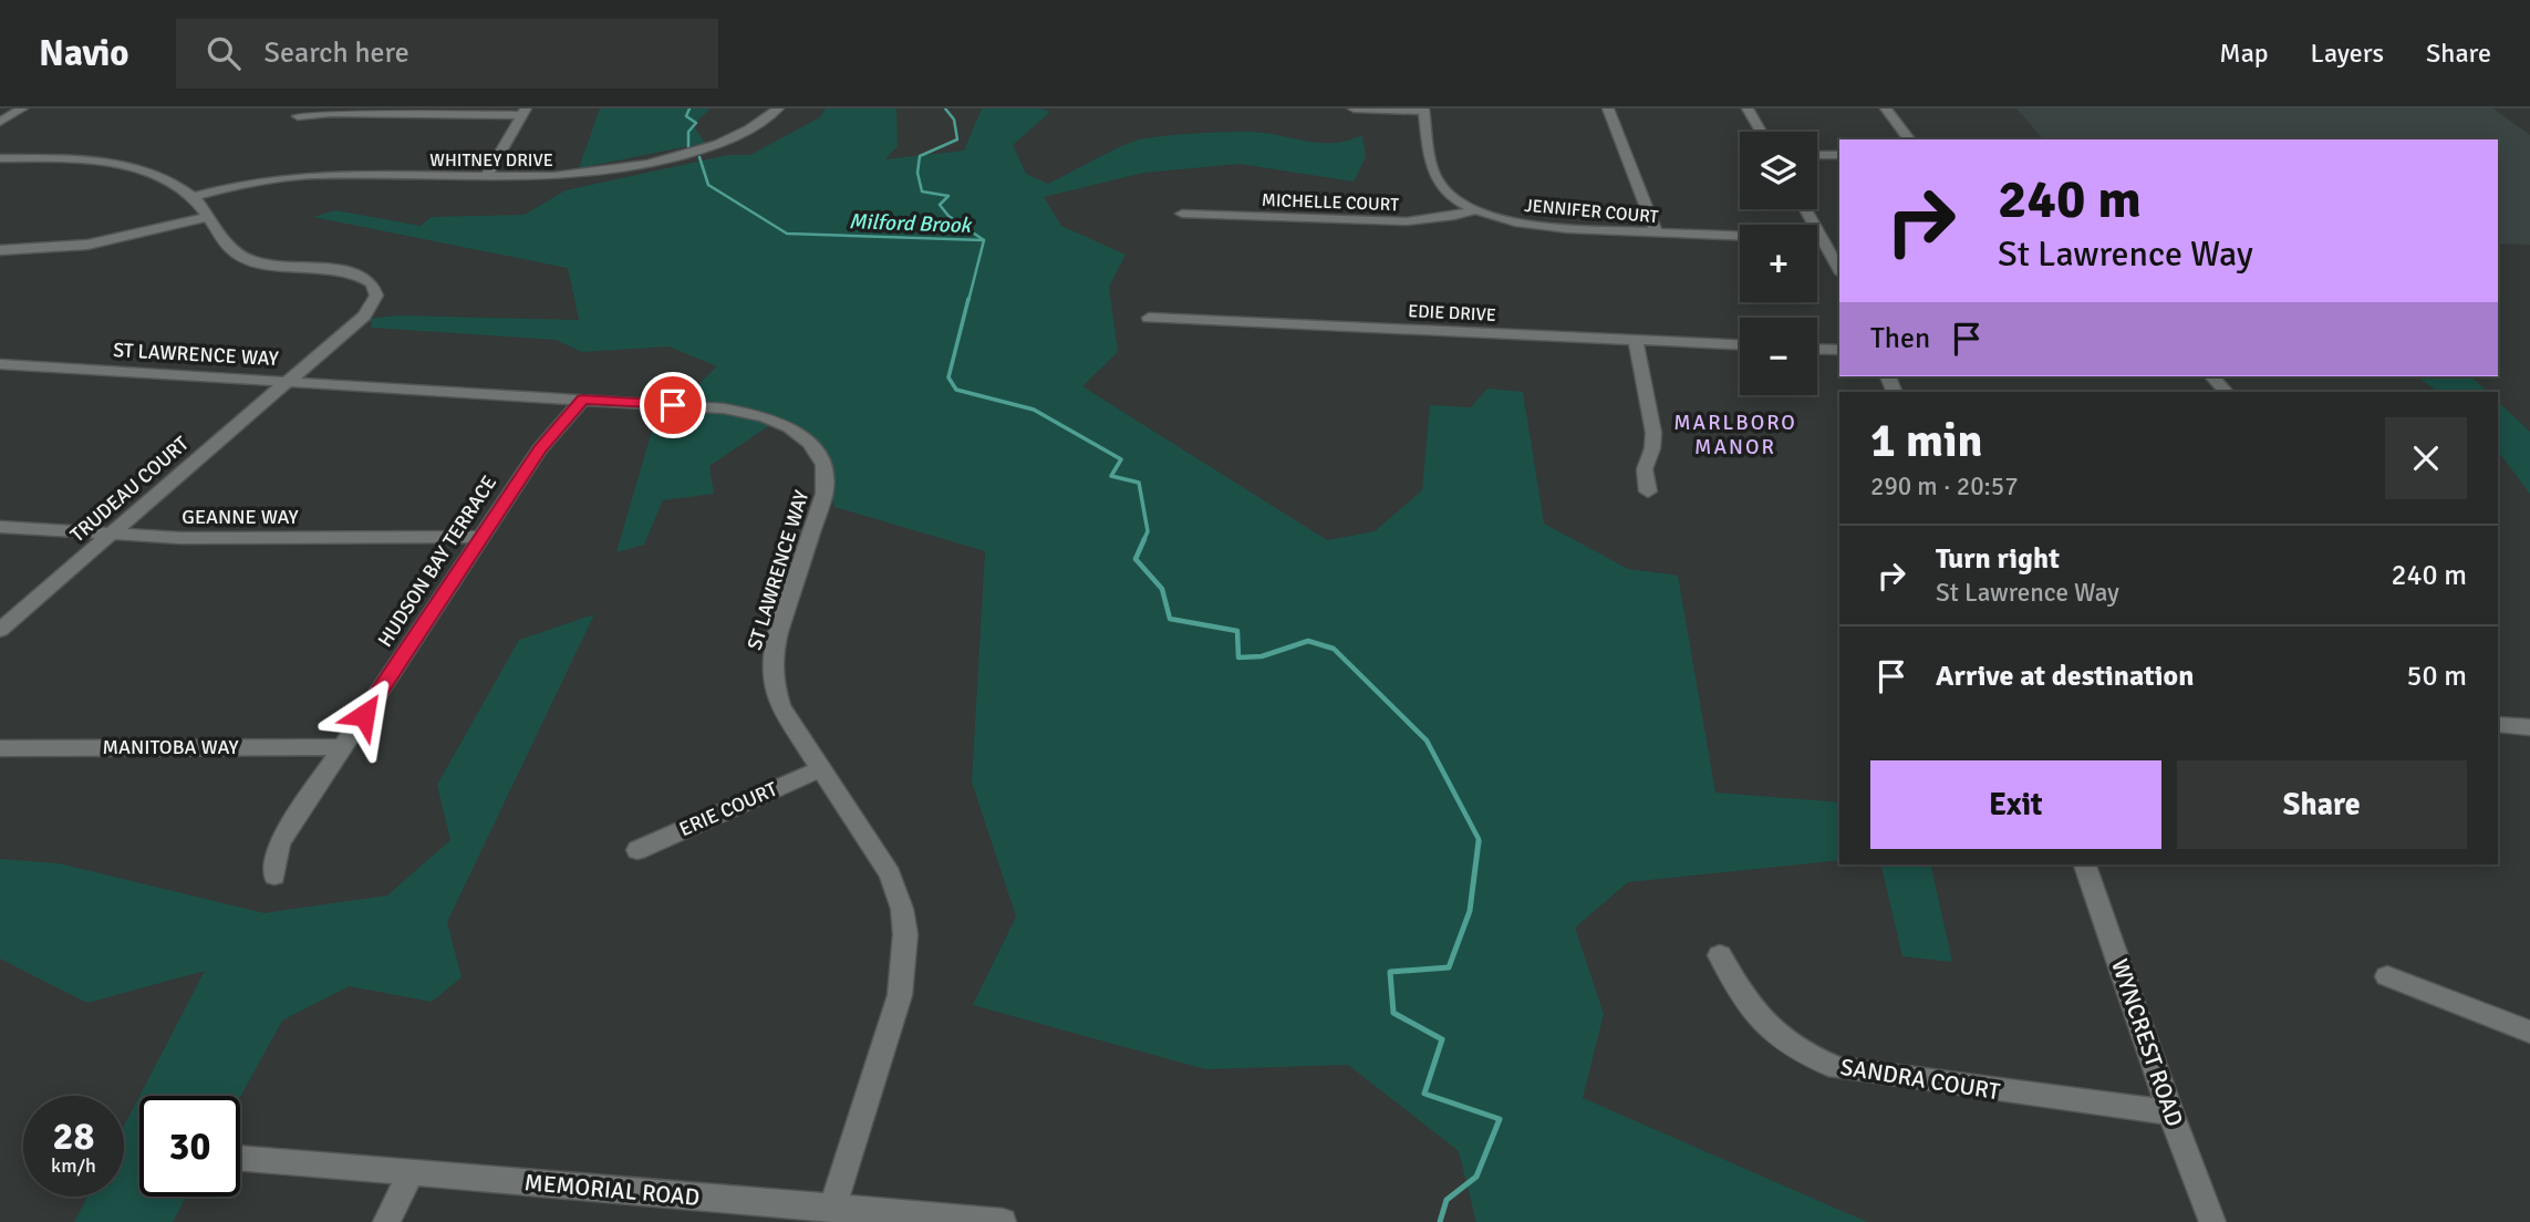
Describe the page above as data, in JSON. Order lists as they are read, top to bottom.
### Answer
{
  "streets": {
    "street": [
      "WHITNEY DRIVE",
      "MICHELLE COURT",
      "JENNIFER COURT",
      "EDIE DRIVE",
      "ST LAWRENCE WAY",
      "TRUDEAU COURT",
      "GEANNE WAY",
      "HUDSON BAY TERRACE",
      "MANITOBA WAY",
      "ERIE COURT",
      "WYNCREST ROAD",
      "SANDRA COURT",
      "MEMORIAL ROAD"
    ]
  },
  "crossings": [
    ["MICHELLE COURT", "JENNIFER COURT"],
    ["ST LAWRENCE WAY", "TRUDEAU COURT"],
    ["ST LAWRENCE WAY", "HUDSON BAY TERRACE"],
    ["ST LAWRENCE WAY", "ERIE COURT"],
    ["ST LAWRENCE WAY", "MEMORIAL ROAD"],
    ["TRUDEAU COURT", "GEANNE WAY"],
    ["GEANNE WAY", "HUDSON BAY TERRACE"],
    ["HUDSON BAY TERRACE", "MANITOBA WAY"],
    ["WYNCREST ROAD", "SANDRA COURT"]
  ],
  "districts": ["MARLBORO MANOR"],
  "water": ["Milford Brook"],
  "page": {
    "header": "Navio",
    "search": "Search here",
    "nav": ["Map", "Layers", "Share"],
    "map_buttons": ["+", "−"],
    "turn": ["240 m", "St Lawrence Way"],
    "then": "Then",
    "heading": ["1 min", "290 m · 20:57"],
    "list": [
      {
        "name": "Turn right",
        "note": "St Lawrence Way",
        "value": "240 m"
      },
      {
        "name": "Arrive at destination",
        "value": "50 m"
      }
    ],
    "buttons": ["Exit", "Share"],
    "speed": "28 km/h",
    "limit": "30"
  }
}
